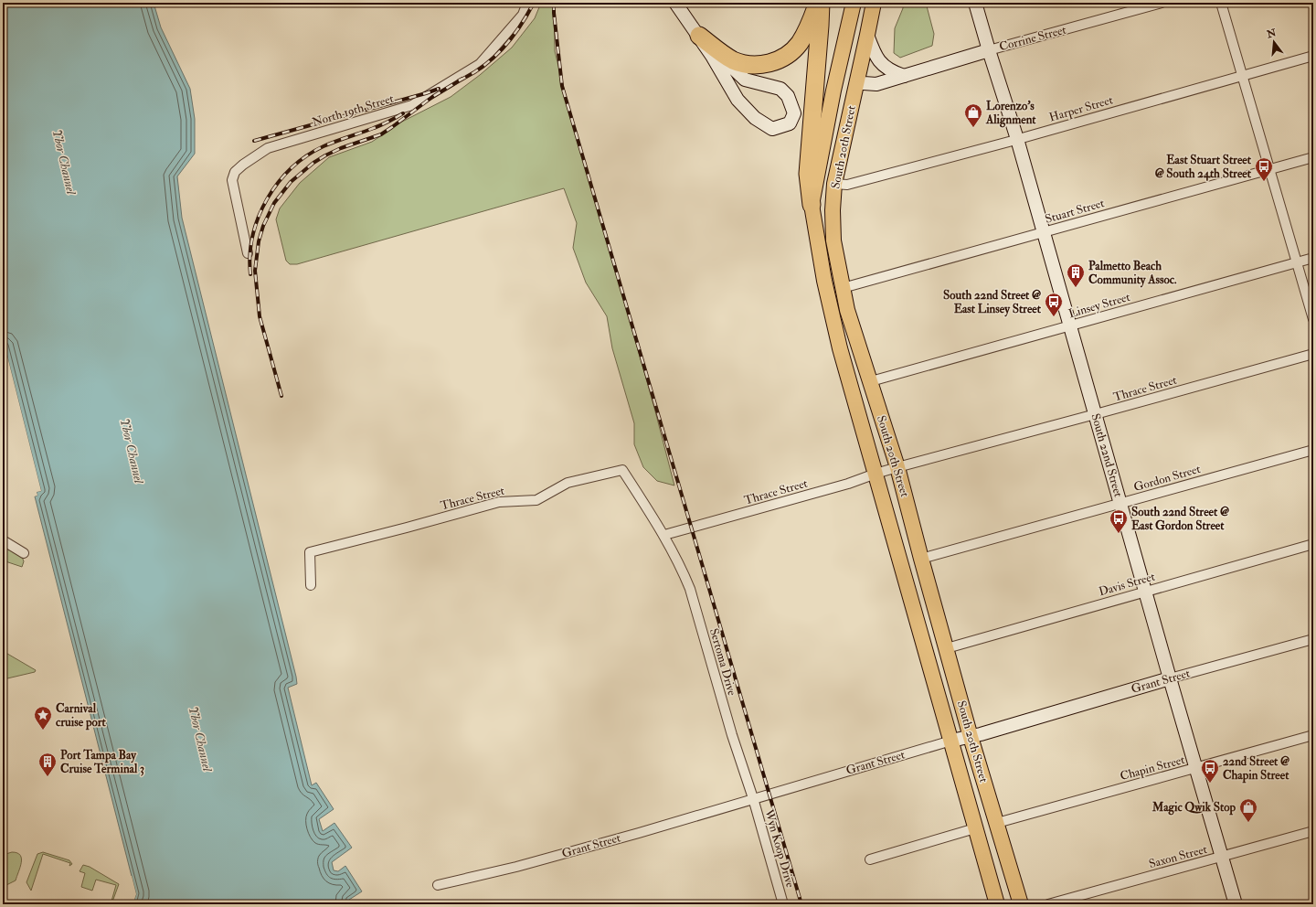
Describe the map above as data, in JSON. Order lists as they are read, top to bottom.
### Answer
{
  "streets": {
    "main road": ["South 20th Street"],
    "street": [
      "Corrine Street",
      "Harper Street",
      "North 19th Street",
      "Stuart Street",
      "Linsey Street",
      "Thrace Street",
      "South 22nd Street",
      "Gordon Street",
      "Davis Street",
      "Sertoma Drive",
      "Grant Street",
      "Chapin Street",
      "Wyn Koop Drive",
      "Saxon Street"
    ]
  },
  "crossings": [
    ["Corrine Street", "South 20th Street"],
    ["Corrine Street", "South 22nd Street"],
    ["Harper Street", "South 20th Street"],
    ["Harper Street", "South 22nd Street"],
    ["South 20th Street", "Stuart Street"],
    ["South 20th Street", "Linsey Street"],
    ["South 20th Street", "Thrace Street"],
    ["South 20th Street", "Gordon Street"],
    ["South 20th Street", "Davis Street"],
    ["South 20th Street", "Grant Street"],
    ["South 20th Street", "Chapin Street"],
    ["Stuart Street", "South 22nd Street"],
    ["Linsey Street", "South 22nd Street"],
    ["Thrace Street", "South 22nd Street"],
    ["Thrace Street", "Sertoma Drive"],
    ["South 22nd Street", "Gordon Street"],
    ["South 22nd Street", "Davis Street"],
    ["South 22nd Street", "Grant Street"],
    ["South 22nd Street", "Chapin Street"],
    ["South 22nd Street", "Saxon Street"],
    ["Sertoma Drive", "Grant Street"],
    ["Sertoma Drive", "Wyn Koop Drive"],
    ["Grant Street", "Wyn Koop Drive"]
  ],
  "water": ["Ybor Channel"],
  "places": {
    "shop": ["Lorenzo's Alignment", "Magic Qwik Stop"],
    "bus stop": [
      "East Stuart Street @ South 24th Street",
      "South 22nd Street @ East Linsey Street",
      "South 22nd Street @ East Gordon Street",
      "22nd Street @ Chapin Street"
    ],
    "building": ["Palmetto Beach Community Assoc.", "Port Tampa Bay Cruise Terminal 3"],
    "place": ["Carnival cruise port"]
  },
  "north": "top"
}
